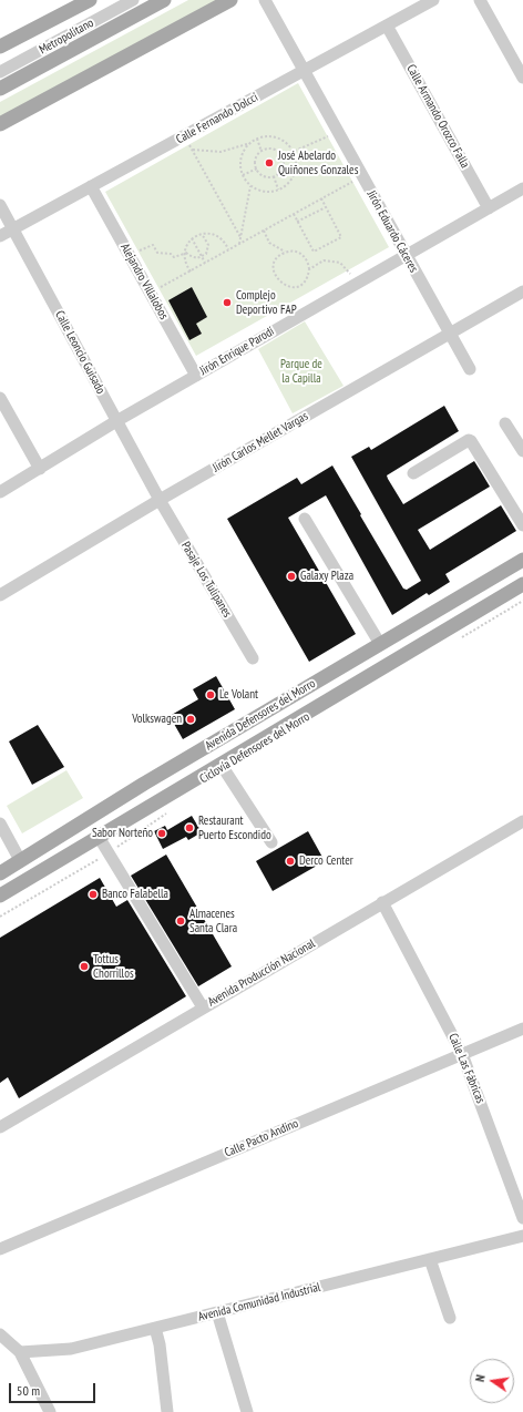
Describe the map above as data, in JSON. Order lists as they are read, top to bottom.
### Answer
{
  "streets": {
    "main road": ["Avenida Defensores del Morro"],
    "street": [
      "Metropolitano",
      "Calle Armando Orozco Falla",
      "Calle Fernando Dolcci",
      "Jirón Eduardo Cáceres",
      "Alejandro Villalobos",
      "Jirón Enrique Parodi",
      "Calle Leoncio Guisado",
      "Jirón Carlos Mellet Vargas",
      "Pasaje Los Tulipanes",
      "Avenida Producción Nacional",
      "Calle Las Fábricas",
      "Calle Pacto Andino",
      "Avenida Comunidad Industrial"
    ]
  },
  "crossings": [
    ["Calle Armando Orozco Falla", "Calle Fernando Dolcci"],
    ["Calle Armando Orozco Falla", "Jirón Enrique Parodi"],
    ["Calle Fernando Dolcci", "Jirón Eduardo Cáceres"],
    ["Calle Fernando Dolcci", "Alejandro Villalobos"],
    ["Calle Fernando Dolcci", "Calle Leoncio Guisado"],
    ["Jirón Eduardo Cáceres", "Jirón Enrique Parodi"],
    ["Jirón Eduardo Cáceres", "Jirón Carlos Mellet Vargas"],
    ["Alejandro Villalobos", "Jirón Enrique Parodi"],
    ["Jirón Enrique Parodi", "Calle Leoncio Guisado"],
    ["Calle Leoncio Guisado", "Jirón Carlos Mellet Vargas"],
    ["Calle Leoncio Guisado", "Pasaje Los Tulipanes"],
    ["Jirón Carlos Mellet Vargas", "Pasaje Los Tulipanes"],
    ["Avenida Producción Nacional", "Calle Las Fábricas"],
    ["Calle Las Fábricas", "Calle Pacto Andino"]
  ],
  "parks": ["Parque de la Capilla"],
  "places": [
    "José Abelardo Quiñones Gonzales",
    "Complejo Deportivo FAP",
    "Galaxy Plaza",
    "Le Volant",
    "Volkswagen",
    "Restaurant Puerto Escondido",
    "Sabor Norteño",
    "Derco Center",
    "Banco Falabella",
    "Almacenes Santa Clara",
    "Tottus Chorrillos"
  ],
  "scale_bar": "50 m",
  "north": "left"
}
